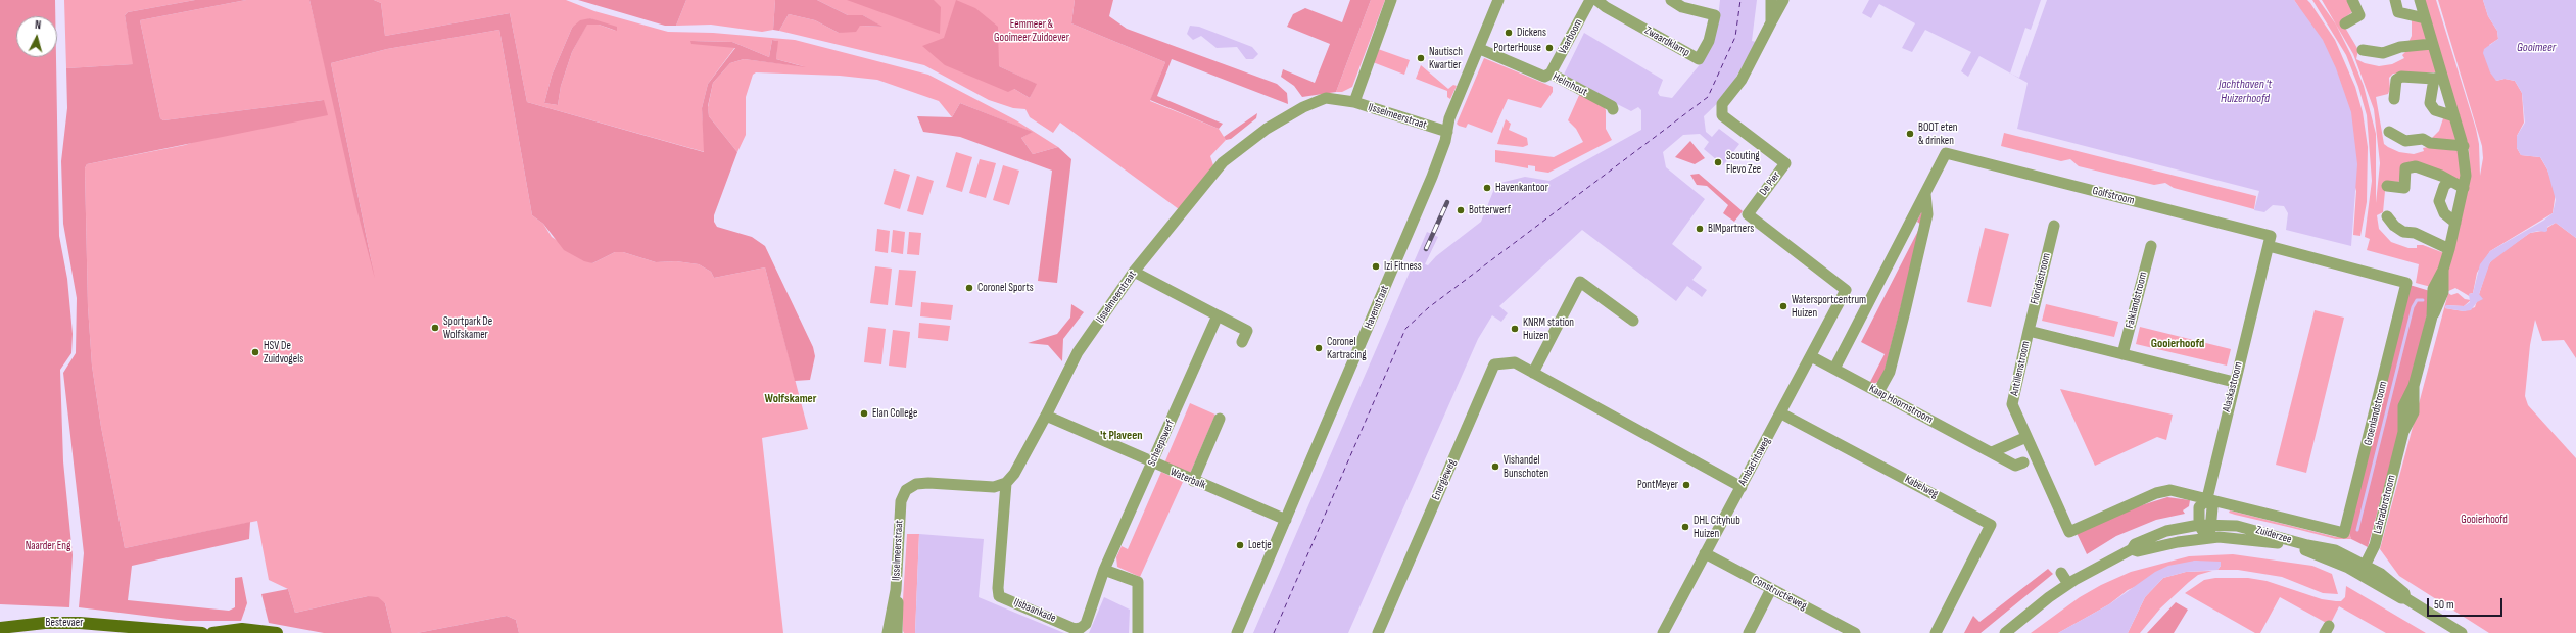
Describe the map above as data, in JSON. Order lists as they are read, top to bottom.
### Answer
{
  "streets": {
    "main road": ["Bestevaer"],
    "street": [
      "Vaarboom",
      "Zwaardklamp",
      "Helmhout",
      "IJsselmeerstraat",
      "De Pier",
      "Golfstroom",
      "Floridastroom",
      "Falklandstroom",
      "Havenstraat",
      "Antillenstroom",
      "Alaskastroom",
      "Kaap Hoornstroom",
      "Groenlandstroom",
      "Scheepswerf",
      "Ambachtsweg",
      "Waterbalk",
      "Energieweg",
      "Kabelweg",
      "Labradorstroom",
      "Zuiderzee",
      "Constructieweg",
      "IJsbaankade"
    ]
  },
  "crossings": [
    ["Vaarboom", "Helmhout"],
    ["Helmhout", "Havenstraat"],
    ["IJsselmeerstraat", "Havenstraat"],
    ["IJsselmeerstraat", "Waterbalk"],
    ["IJsselmeerstraat", "IJsbaankade"],
    ["De Pier", "Ambachtsweg"],
    ["Golfstroom", "Alaskastroom"],
    ["Golfstroom", "Groenlandstroom"],
    ["Floridastroom", "Antillenstroom"],
    ["Falklandstroom", "Antillenstroom"],
    ["Havenstraat", "Waterbalk"],
    ["Antillenstroom", "Alaskastroom"],
    ["Antillenstroom", "Zuiderzee"],
    ["Alaskastroom", "Groenlandstroom"],
    ["Alaskastroom", "Zuiderzee"],
    ["Kaap Hoornstroom", "Ambachtsweg"],
    ["Groenlandstroom", "Zuiderzee"],
    ["Scheepswerf", "Waterbalk"],
    ["Scheepswerf", "IJsbaankade"],
    ["Ambachtsweg", "Energieweg"],
    ["Ambachtsweg", "Kabelweg"],
    ["Ambachtsweg", "Constructieweg"],
    ["Labradorstroom", "Zuiderzee"]
  ],
  "districts": ["Gooierhoofd", "Wolfskamer", "'t Plaveen"],
  "water": ["Gooimeer", "Jachthaven 't Huizerhoofd"],
  "parks": ["Eemmeer & Gooimeer Zuidoever", "Gooierhoofd", "Naarder Eng"],
  "places": [
    "Dickens",
    "PorterHouse",
    "Nautisch Kwartier",
    "BOOT eten & drinken",
    "Scouting Flevo Zee",
    "Havenkantoor",
    "Botterwerf",
    "BIMpartners",
    "Izi Fitness",
    "Coronel Sports",
    "Watersportcentrum Huizen",
    "Sportpark De Wolfskamer",
    "KNRM station Huizen",
    "Coronel Kartracing",
    "HSV De Zuidvogels",
    "Elan College",
    "Vishandel Bunschoten",
    "PontMeyer",
    "DHL Cityhub Huizen",
    "Loetje"
  ],
  "scale_bar": "50 m",
  "north": "top"
}
